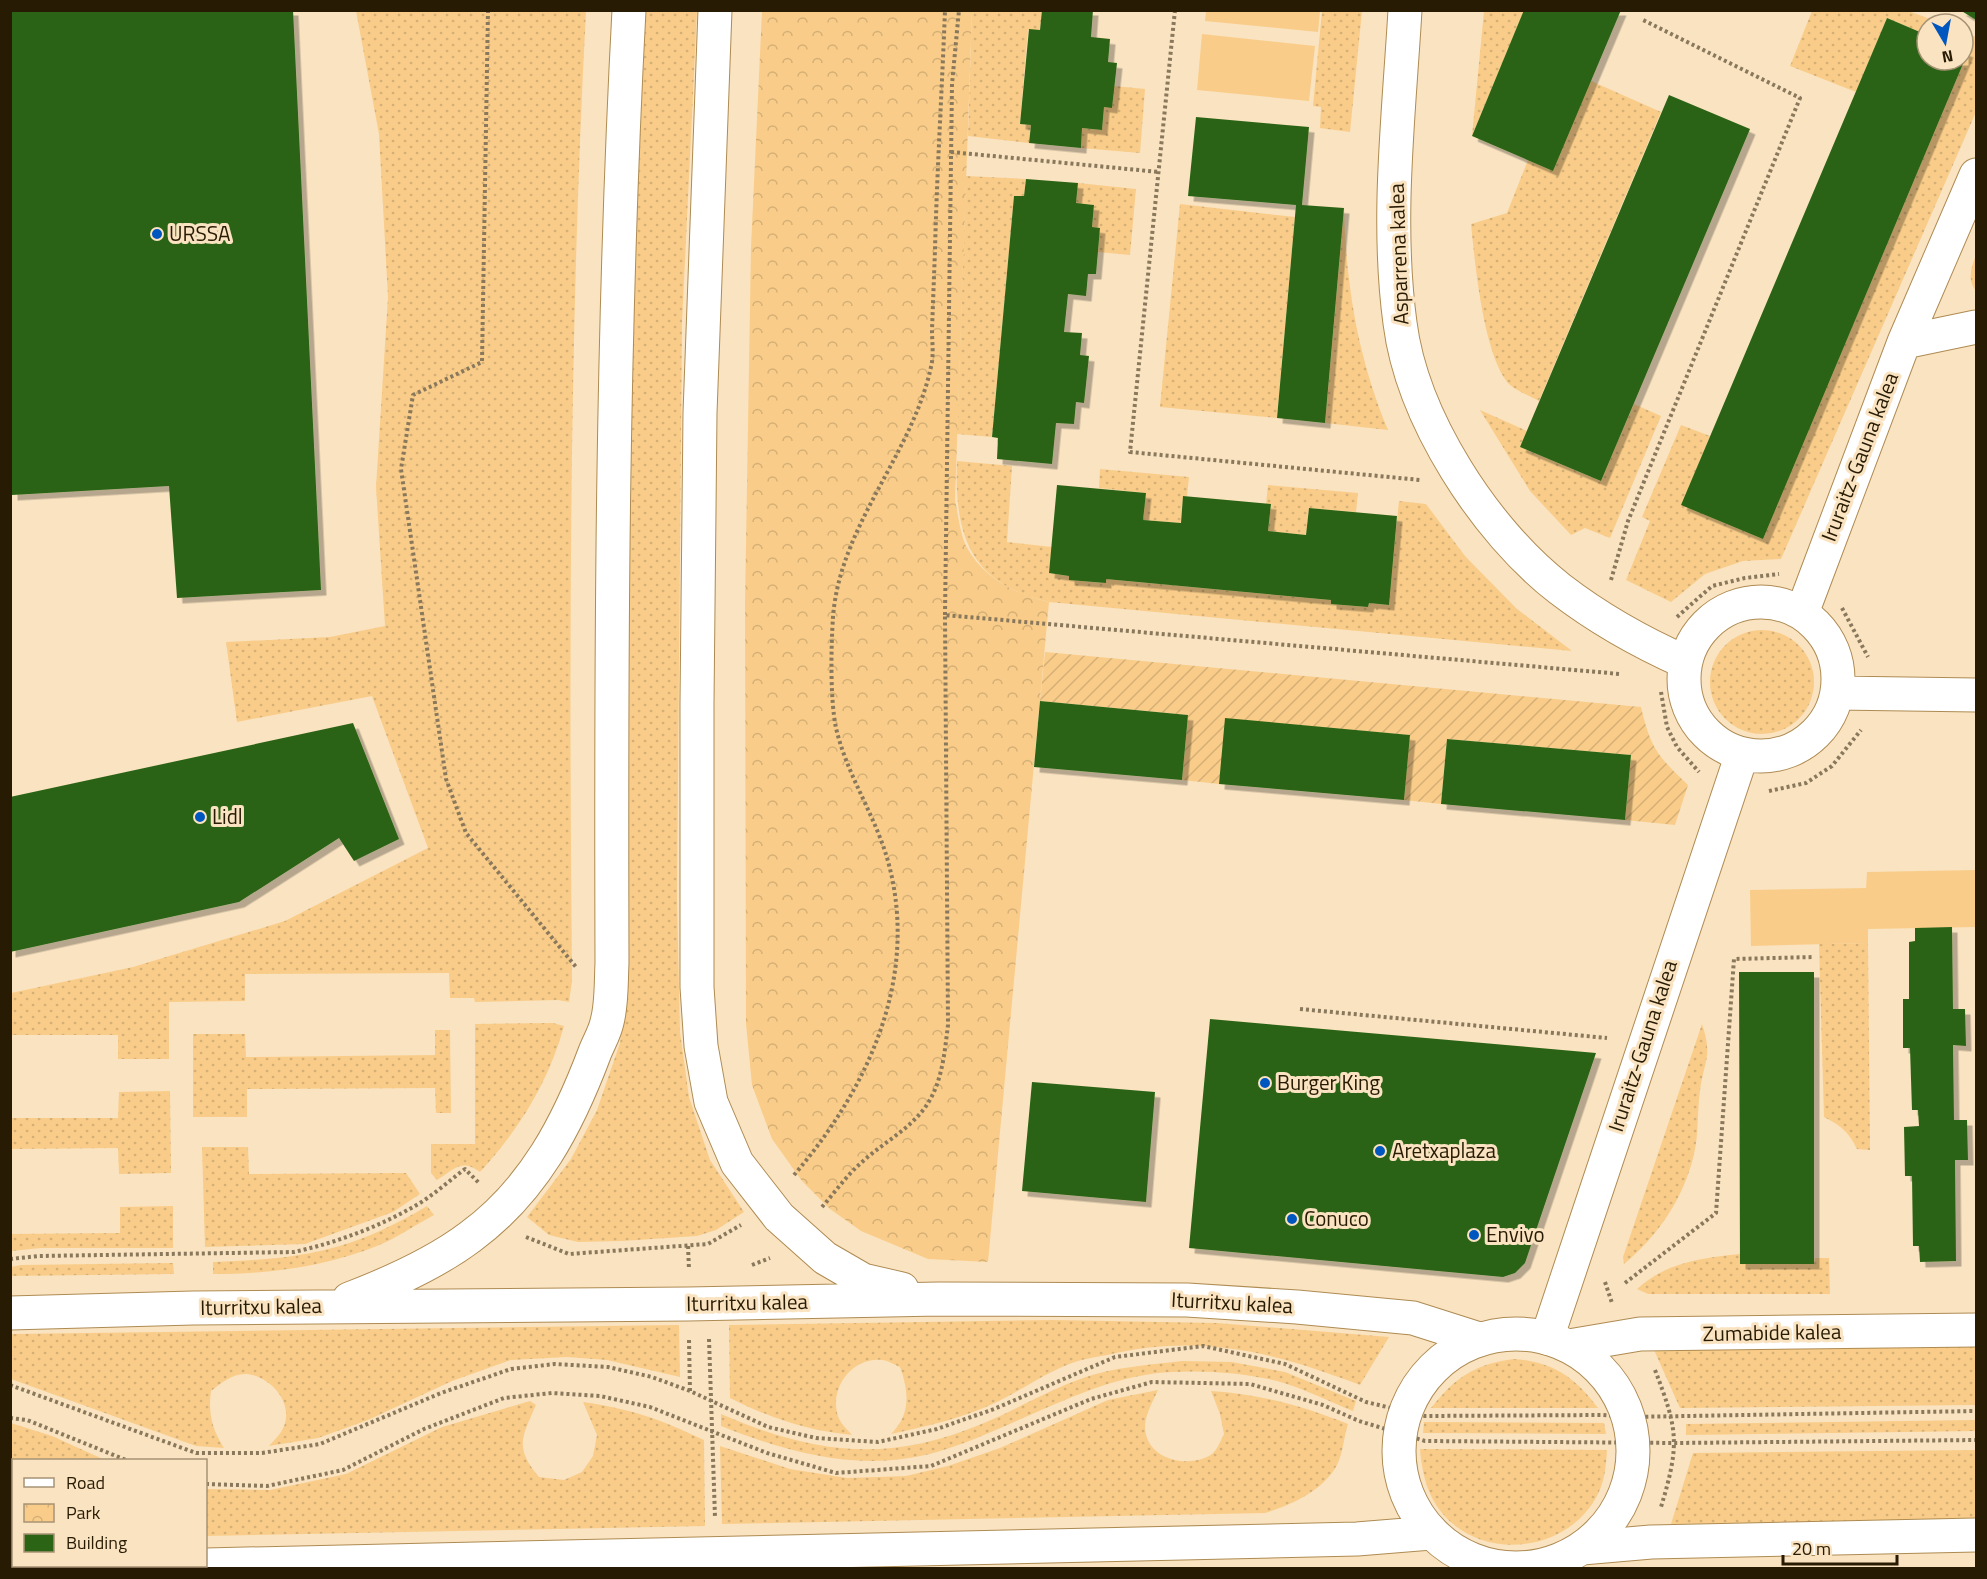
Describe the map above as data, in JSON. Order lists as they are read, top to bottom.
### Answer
{
  "streets": {
    "main road": [
      "Asparrena kalea",
      "Iruraitz-Gauna kalea",
      "Iturritxu kalea",
      "Zumabide kalea"
    ]
  },
  "crossings": [
    ["Asparrena kalea", "Iruraitz-Gauna kalea"],
    ["Iruraitz-Gauna kalea", "Zumabide kalea"]
  ],
  "places": [
    "URSSA",
    "Lidl",
    "Burger King",
    "Aretxaplaza",
    "Conuco",
    "Envivo"
  ],
  "legend": ["Road", "Park", "Building"],
  "scale_bar": "20 m",
  "north": "bottom"
}
